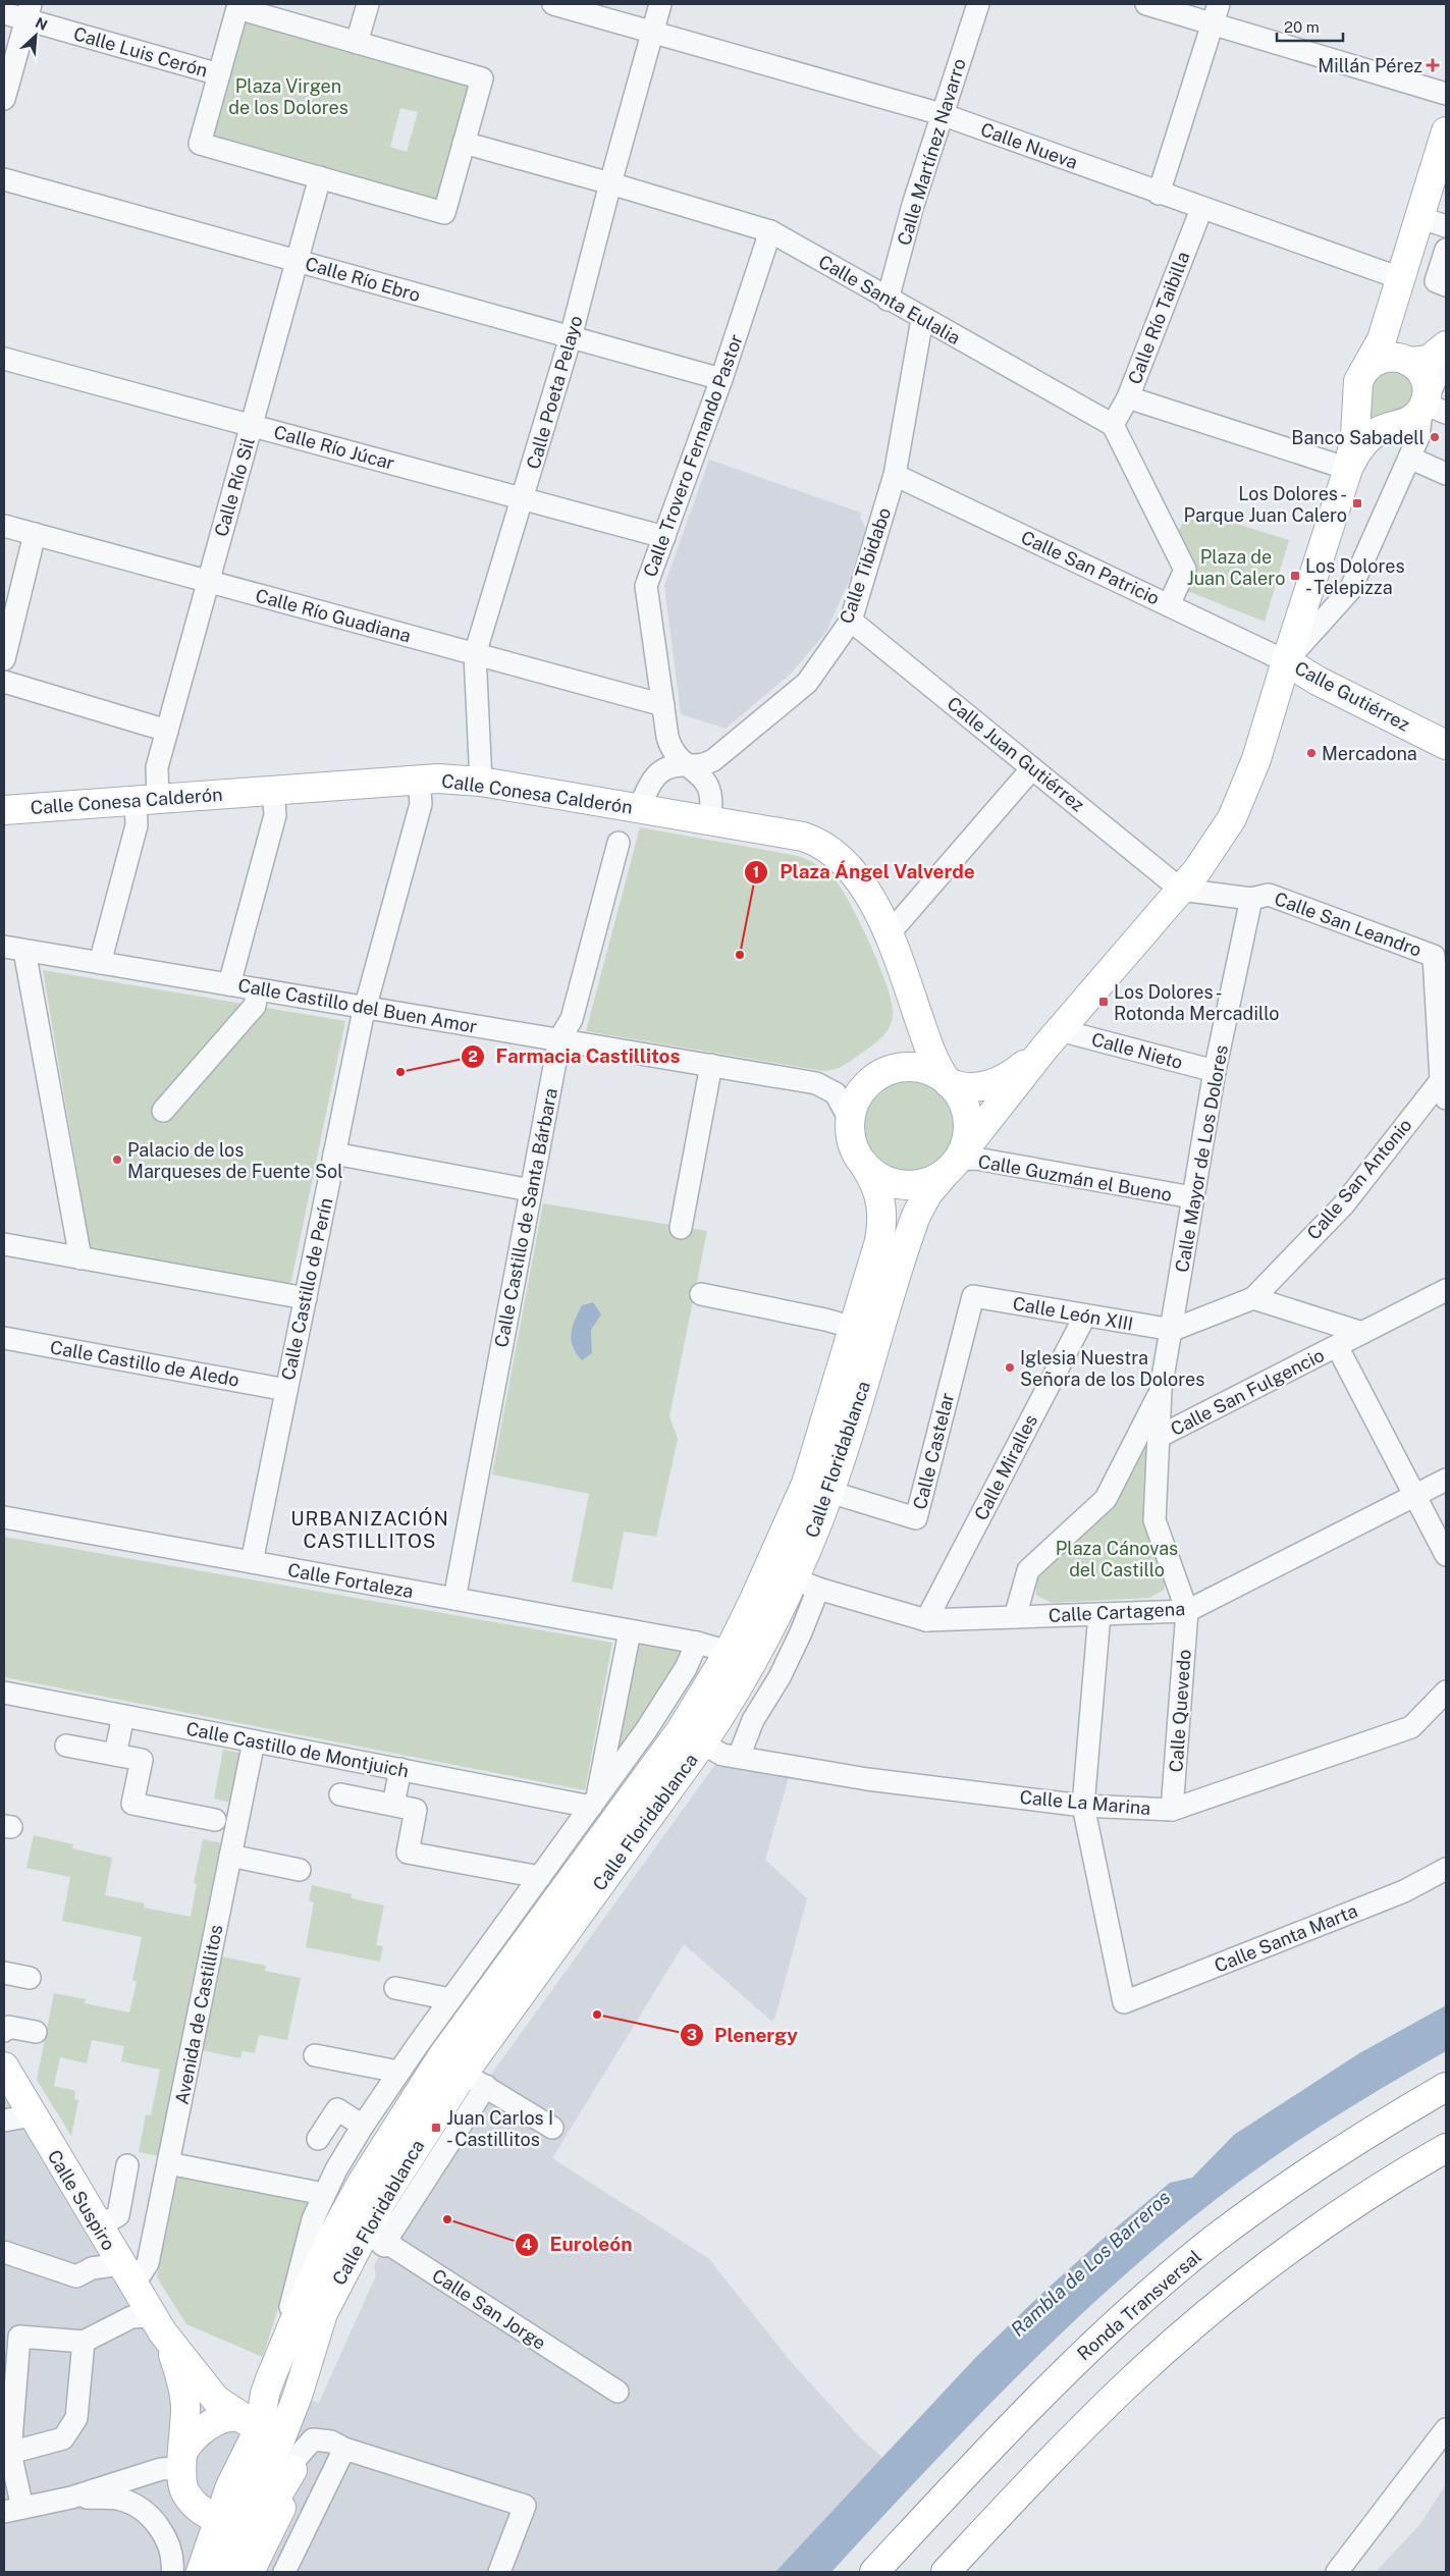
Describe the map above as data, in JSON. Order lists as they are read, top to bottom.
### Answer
{
  "streets": {
    "main road": [
      "Calle Gutiérrez",
      "Calle Conesa Calderón",
      "Calle Floridablanca",
      "Calle Suspiro",
      "Ronda Transversal"
    ],
    "street": [
      "Calle Luis Cerón",
      "Calle Nueva",
      "Calle Martínez Navarro",
      "Calle Río Ebro",
      "Calle Santa Eulalia",
      "Calle Río Taibilla",
      "Calle Poeta Pelayo",
      "Calle Río Júcar",
      "Calle Trovero Fernando Pastor",
      "Calle Río Sil",
      "Calle Tibidabo",
      "Calle San Patricio",
      "Calle Río Guadiana",
      "Calle Juan Gutiérrez",
      "Calle San Leandro",
      "Calle Castillo del Buen Amor",
      "Calle Nieto",
      "Calle Mayor de Los Dolores",
      "Calle Guzmán el Bueno",
      "Calle San Antonio",
      "Calle Castillo de Santa Bárbara",
      "Calle Castillo de Perín",
      "Calle León XIII",
      "Calle Castillo de Aledo",
      "Calle San Fulgencio",
      "Calle Castelar",
      "Calle Miralles",
      "Calle Fortaleza",
      "Calle Cartagena",
      "Calle Quevedo",
      "Calle Castillo de Montjuich",
      "Calle La Marina",
      "Calle Santa Marta",
      "Avenida de Castillitos",
      "Calle San Jorge"
    ]
  },
  "crossings": [
    ["Calle Nueva", "Calle Martínez Navarro"],
    ["Calle Nueva", "Calle Río Taibilla"],
    ["Calle Nueva", "Calle Poeta Pelayo"],
    ["Calle Martínez Navarro", "Calle Santa Eulalia"],
    ["Calle Río Ebro", "Calle Poeta Pelayo"],
    ["Calle Río Ebro", "Calle Trovero Fernando Pastor"],
    ["Calle Río Ebro", "Calle Río Sil"],
    ["Calle Santa Eulalia", "Calle Río Taibilla"],
    ["Calle Santa Eulalia", "Calle Poeta Pelayo"],
    ["Calle Santa Eulalia", "Calle Trovero Fernando Pastor"],
    ["Calle Santa Eulalia", "Calle Tibidabo"],
    ["Calle Poeta Pelayo", "Calle Río Júcar"],
    ["Calle Poeta Pelayo", "Calle Río Guadiana"],
    ["Calle Poeta Pelayo", "Calle Conesa Calderón"],
    ["Calle Río Júcar", "Calle Trovero Fernando Pastor"],
    ["Calle Río Júcar", "Calle Río Sil"],
    ["Calle Trovero Fernando Pastor", "Calle Tibidabo"],
    ["Calle Trovero Fernando Pastor", "Calle Río Guadiana"],
    ["Calle Río Sil", "Calle Río Guadiana"],
    ["Calle Río Sil", "Calle Conesa Calderón"],
    ["Calle Río Sil", "Calle Castillo del Buen Amor"],
    ["Calle Tibidabo", "Calle San Patricio"],
    ["Calle Tibidabo", "Calle Juan Gutiérrez"],
    ["Calle Tibidabo", "Calle Conesa Calderón"],
    ["Calle San Patricio", "Calle Gutiérrez"],
    ["Calle San Patricio", "Calle Floridablanca"],
    ["Calle Gutiérrez", "Calle Floridablanca"],
    ["Calle Juan Gutiérrez", "Calle San Leandro"],
    ["Calle Juan Gutiérrez", "Calle Floridablanca"],
    ["Calle Conesa Calderón", "Calle Castillo del Buen Amor"],
    ["Calle Conesa Calderón", "Calle Guzmán el Bueno"],
    ["Calle Conesa Calderón", "Calle Castillo de Perín"],
    ["Calle Conesa Calderón", "Calle Floridablanca"],
    ["Calle San Leandro", "Calle Mayor de Los Dolores"],
    ["Calle San Leandro", "Calle San Antonio"],
    ["Calle San Leandro", "Calle Floridablanca"],
    ["Calle Castillo del Buen Amor", "Calle Guzmán el Bueno"],
    ["Calle Castillo del Buen Amor", "Calle Castillo de Santa Bárbara"],
    ["Calle Castillo del Buen Amor", "Calle Castillo de Perín"],
    ["Calle Castillo del Buen Amor", "Calle Floridablanca"],
    ["Calle Nieto", "Calle Mayor de Los Dolores"],
    ["Calle Nieto", "Calle Floridablanca"],
    ["Calle Mayor de Los Dolores", "Calle Guzmán el Bueno"],
    ["Calle Mayor de Los Dolores", "Calle León XIII"],
    ["Calle Guzmán el Bueno", "Calle Floridablanca"],
    ["Calle Castillo de Santa Bárbara", "Calle Fortaleza"],
    ["Calle Castillo de Perín", "Calle Castillo de Aledo"],
    ["Calle Castillo de Perín", "Calle Fortaleza"],
    ["Calle León XIII", "Calle Castelar"],
    ["Calle León XIII", "Calle Miralles"],
    ["Calle Castelar", "Calle Floridablanca"],
    ["Calle Floridablanca", "Calle Fortaleza"],
    ["Calle Floridablanca", "Calle Cartagena"],
    ["Calle Floridablanca", "Calle Castillo de Montjuich"],
    ["Calle Floridablanca", "Calle La Marina"],
    ["Calle Floridablanca", "Calle San Jorge"],
    ["Calle Miralles", "Calle Cartagena"],
    ["Calle Cartagena", "Calle Quevedo"],
    ["Calle Quevedo", "Calle La Marina"],
    ["Calle Castillo de Montjuich", "Avenida de Castillitos"],
    ["Calle La Marina", "Calle Santa Marta"],
    ["Avenida de Castillitos", "Calle Suspiro"]
  ],
  "districts": ["URBANIZACIÓN CASTILLITOS"],
  "water": ["Rambla de Los Barreros"],
  "parks": ["Plaza Virgen de los Dolores", "Plaza de Juan Calero", "Plaza Cánovas del Castillo"],
  "places": {
    "health": ["Millán Pérez"],
    "other": [
      "Banco Sabadell",
      "Mercadona",
      "Plaza Ángel Valverde",
      "Farmacia Castillitos",
      "Palacio de los Marqueses de Fuente Sol",
      "Iglesia Nuestra Señora de los Dolores",
      "Plenergy",
      "Euroleón"
    ],
    "transit": [
      "Los Dolores - Parque Juan Calero",
      "Los Dolores - Telepizza",
      "Los Dolores - Rotonda Mercadillo",
      "Juan Carlos I - Castillitos"
    ]
  },
  "scale_bar": "20 m",
  "north": "top right"
}
